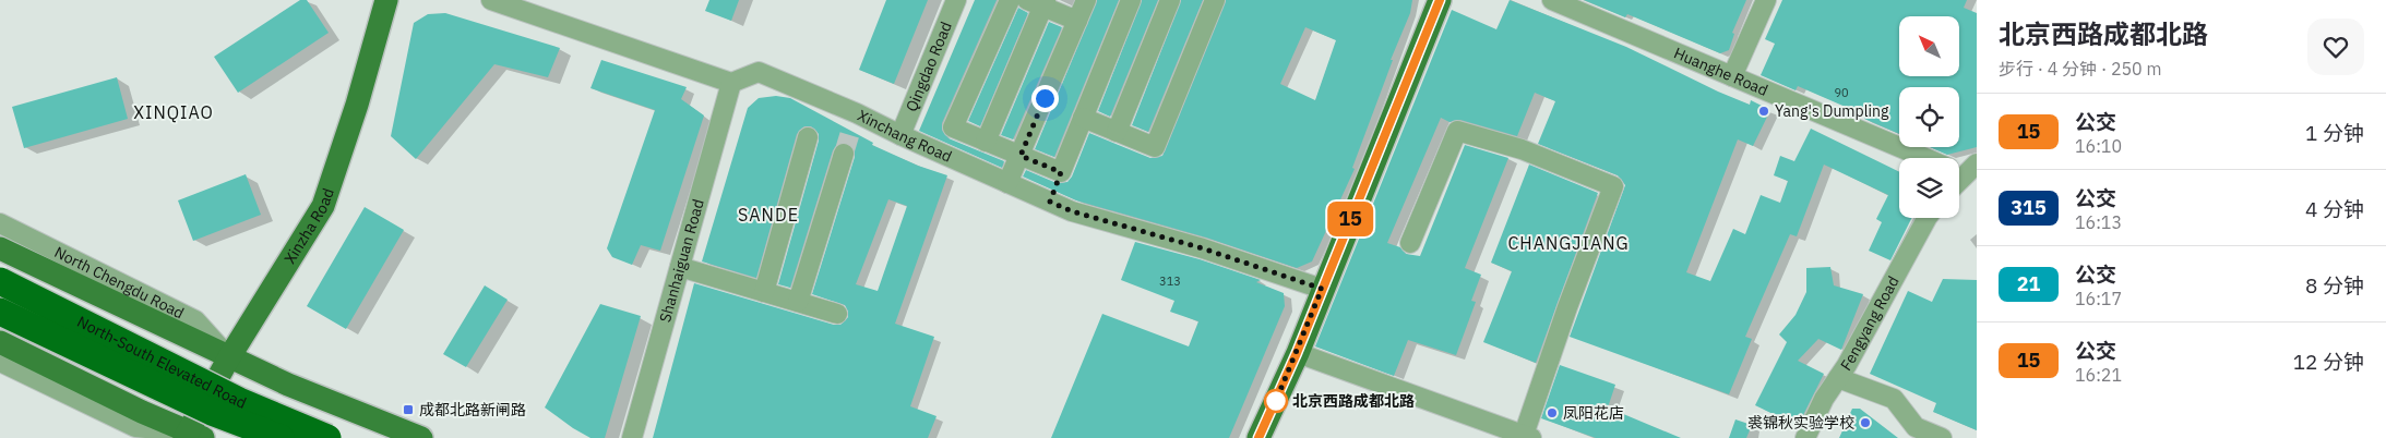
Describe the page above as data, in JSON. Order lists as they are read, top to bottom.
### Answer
{
  "streets": {
    "highway": ["North-South Elevated Road"],
    "main road": ["Xinzha Road", "North Chengdu Road"],
    "street": [
      "Qingdao Road",
      "Huanghe Road",
      "Xinchang Road",
      "Shanhaiguan Road",
      "Fengyang Road"
    ]
  },
  "crossings": [
    ["Qingdao Road", "Xinchang Road"],
    ["Xinchang Road", "Shanhaiguan Road"],
    ["Xinzha Road", "North Chengdu Road"]
  ],
  "districts": ["XINQIAO", "SANDE", "CHANGJIANG"],
  "places": {
    "other": [
      "Yang's Dumpling",
      "北京西路成都北路",
      "凤阳花店",
      "裘锦秋实验学校"
    ],
    "transit": ["成都北路新闸路"]
  },
  "lines": ["bus line 15"],
  "house_numbers": ["90", "313"],
  "north": "top left",
  "page": {
    "on_map": "15",
    "heading": ["北京西路成都北路", "步行 · 4 分钟 · 250 m"],
    "list": [
      {
        "mark": "15",
        "name": "公交",
        "note": "16:10",
        "value": "1 分钟"
      },
      {
        "mark": "315",
        "name": "公交",
        "note": "16:13",
        "value": "4 分钟"
      },
      {
        "mark": "21",
        "name": "公交",
        "note": "16:17",
        "value": "8 分钟"
      },
      {
        "mark": "15",
        "name": "公交",
        "note": "16:21",
        "value": "12 分钟"
      }
    ]
  }
}
